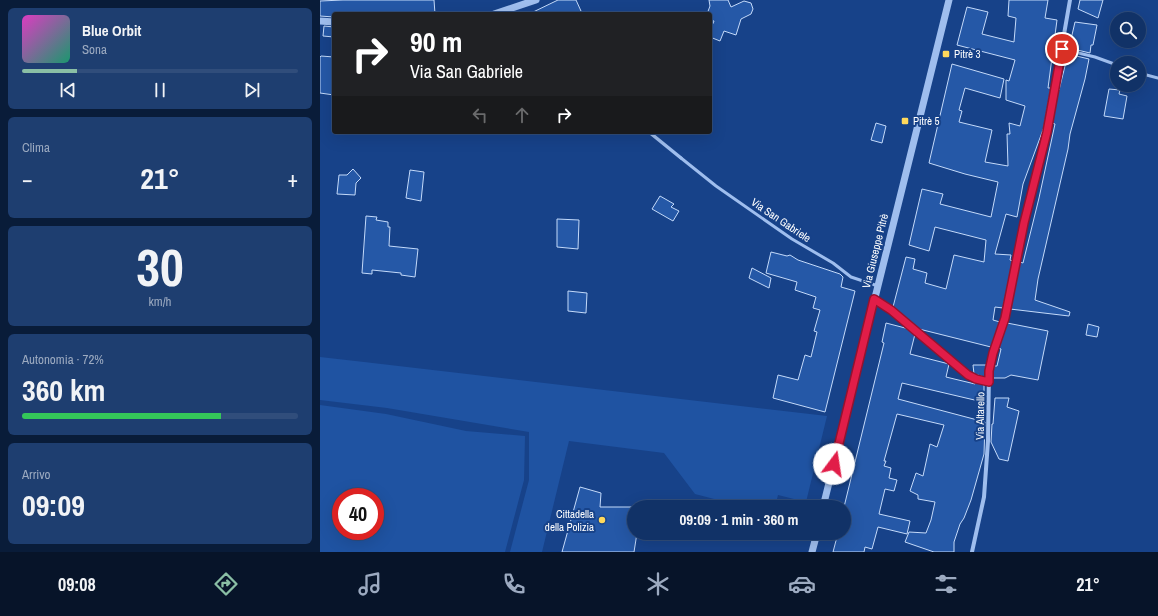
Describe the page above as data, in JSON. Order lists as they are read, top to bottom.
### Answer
{
  "streets": {
    "street": ["Via Giuseppe Pitrè", "Via Altarello"],
    "lane": ["Via San Gabriele"]
  },
  "crossings": [
    ["Via San Gabriele", "Via Giuseppe Pitrè"]
  ],
  "places": {
    "transit": ["Pitrè 3", "Pitrè 5"],
    "other": ["Cittadella della Polizia"]
  },
  "page": {
    "turn": ["90 m", "Via San Gabriele"],
    "song": ["Blue Orbit", "Sona"],
    "tile": [
      "Clima",
      ["30", "km/h"],
      ["Autonomia · 72%", "360 km"],
      ["Arrivo", "09:09"]
    ],
    "heat": ["−", "21°", "+"],
    "limit": "40",
    "trip": "09:09 · 1 min · 360 m",
    "tabs": ["09:08", "21°"]
  }
}
